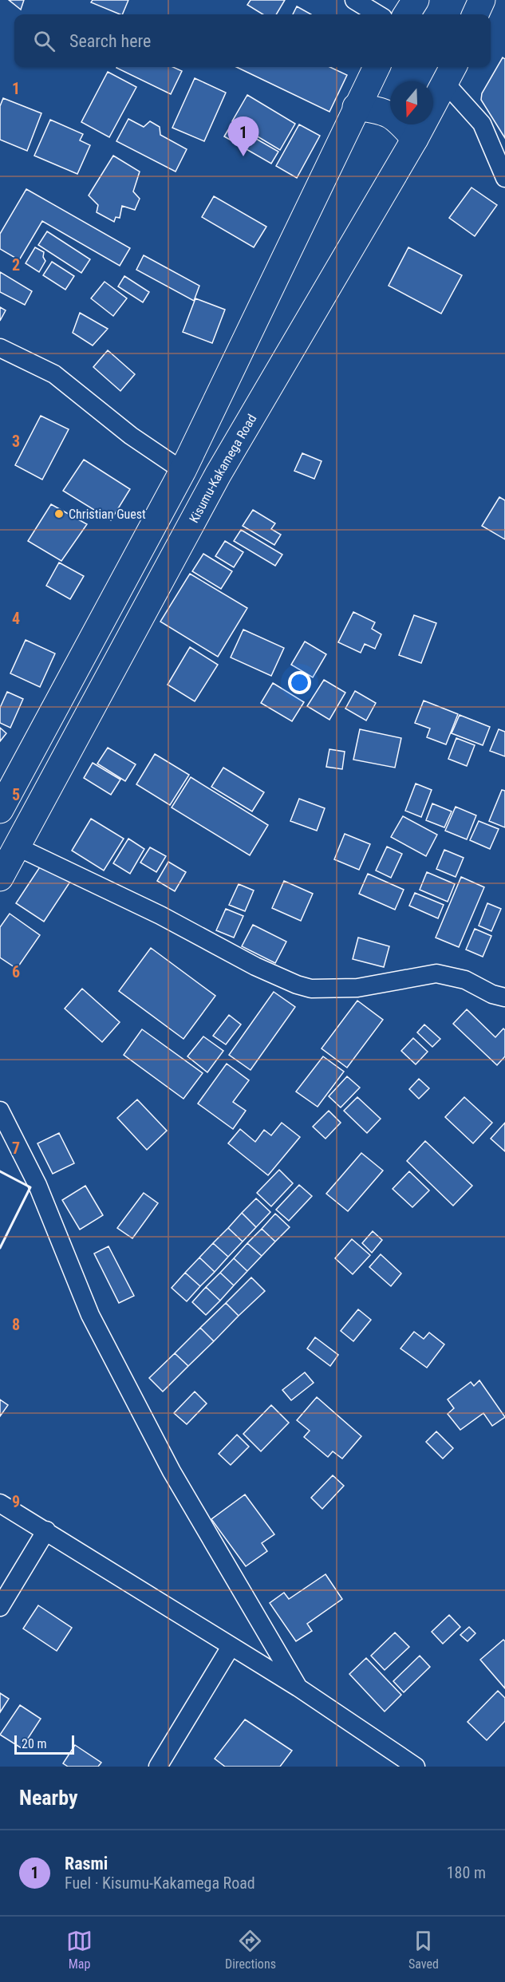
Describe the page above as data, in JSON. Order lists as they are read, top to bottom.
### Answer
{
  "streets": {
    "highway": ["Kisumu-Kakamega Road"]
  },
  "places": ["Christian Guest"],
  "scale_bar": "20 m",
  "north": "bottom",
  "page": {
    "search": "Search here",
    "pins": "1",
    "scale": "20 m",
    "heading": "Nearby",
    "list": [
      {
        "mark": "1",
        "name": "Rasmi",
        "note": "Fuel · Kisumu-Kakamega Road",
        "value": "180 m"
      }
    ],
    "nav": ["Map", "Directions", "Saved"]
  },
  "grid": {
    "rows": [
      "1",
      "2",
      "3",
      "4",
      "5",
      "6",
      "7",
      "8",
      "9"
    ]
  }
}
